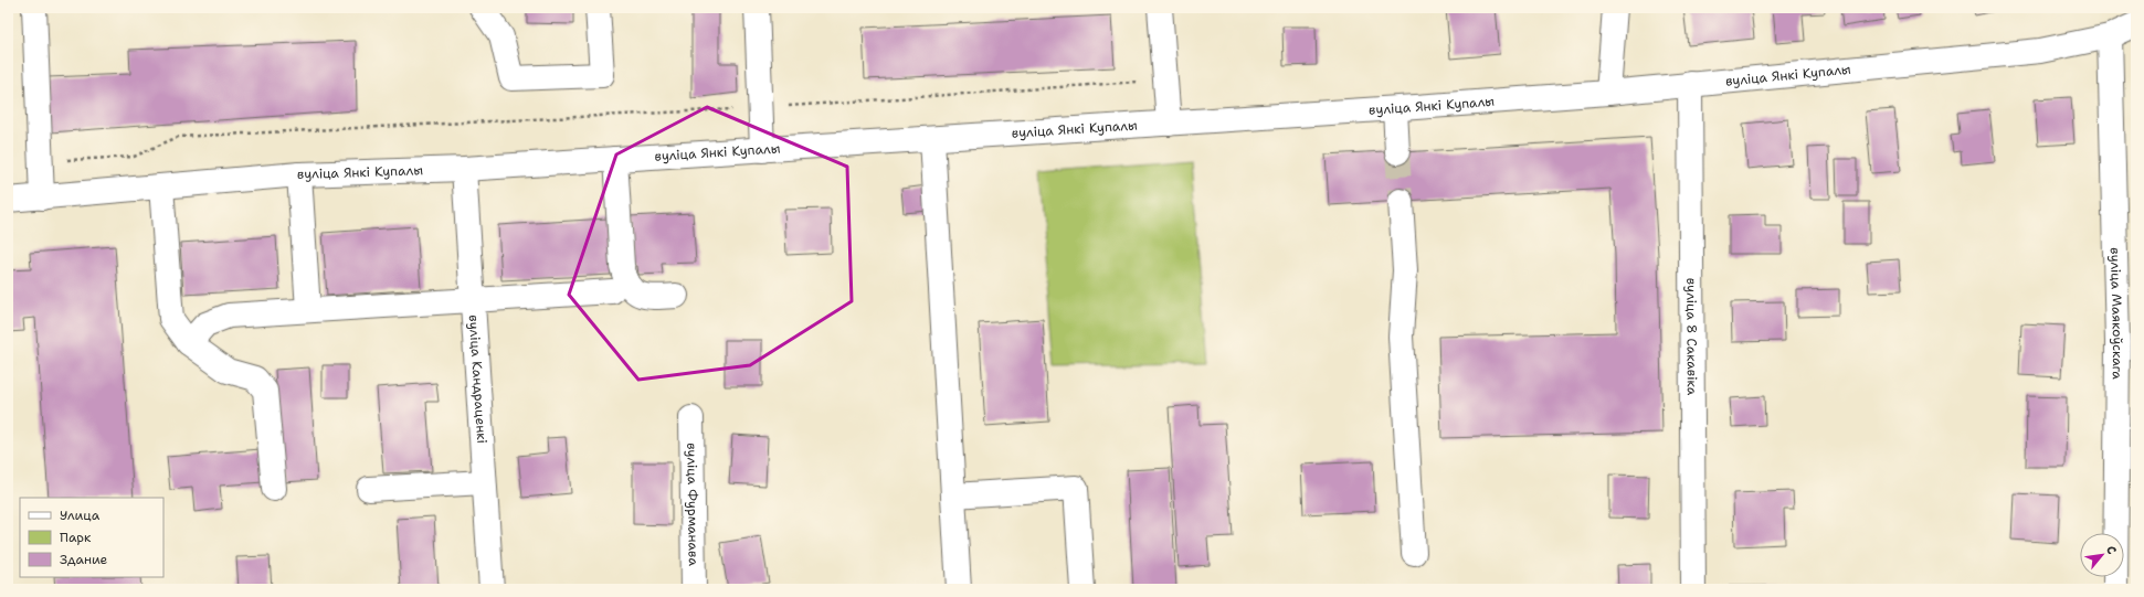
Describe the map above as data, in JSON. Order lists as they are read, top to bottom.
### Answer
{
  "streets": {
    "street": [
      "вуліца Янкі Купалы",
      "вуліца Маякоўскага",
      "вуліца 8 Сакавіка",
      "вуліца Кандраценкі",
      "вуліца Фурманава"
    ]
  },
  "crossings": [
    ["вуліца Янкі Купалы", "вуліца Маякоўскага"],
    ["вуліца Янкі Купалы", "вуліца 8 Сакавіка"],
    ["вуліца Янкі Купалы", "вуліца Кандраценкі"]
  ],
  "legend": ["Улица", "Парк", "Здание"],
  "north": "top right"
}
